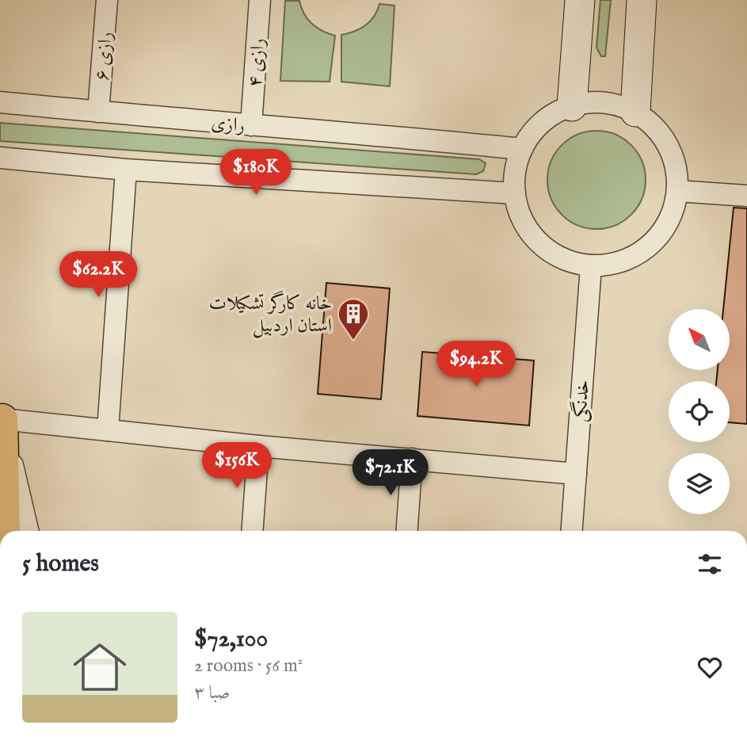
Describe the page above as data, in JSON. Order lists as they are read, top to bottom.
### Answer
{
  "streets": {
    "street": [
      "رازی ۶",
      "رازی ۴",
      "رازی",
      "خدنگی"
    ]
  },
  "crossings": [
    ["رازی ۶", "رازی"],
    ["رازی ۴", "رازی"],
    ["رازی", "خدنگی"]
  ],
  "places": {
    "building": ["خانه کارگر تشکیلات استان اردبیل"]
  },
  "north": "top left",
  "page": {
    "price": [
      "$180K",
      "$62.2K",
      "$94.2K",
      "$156K",
      "$72.1K"
    ],
    "heading": "5 homes",
    "list": [
      {
        "name": "$72,100",
        "note": "2 rooms · 56 m² · صبا ۳"
      }
    ]
  }
}
